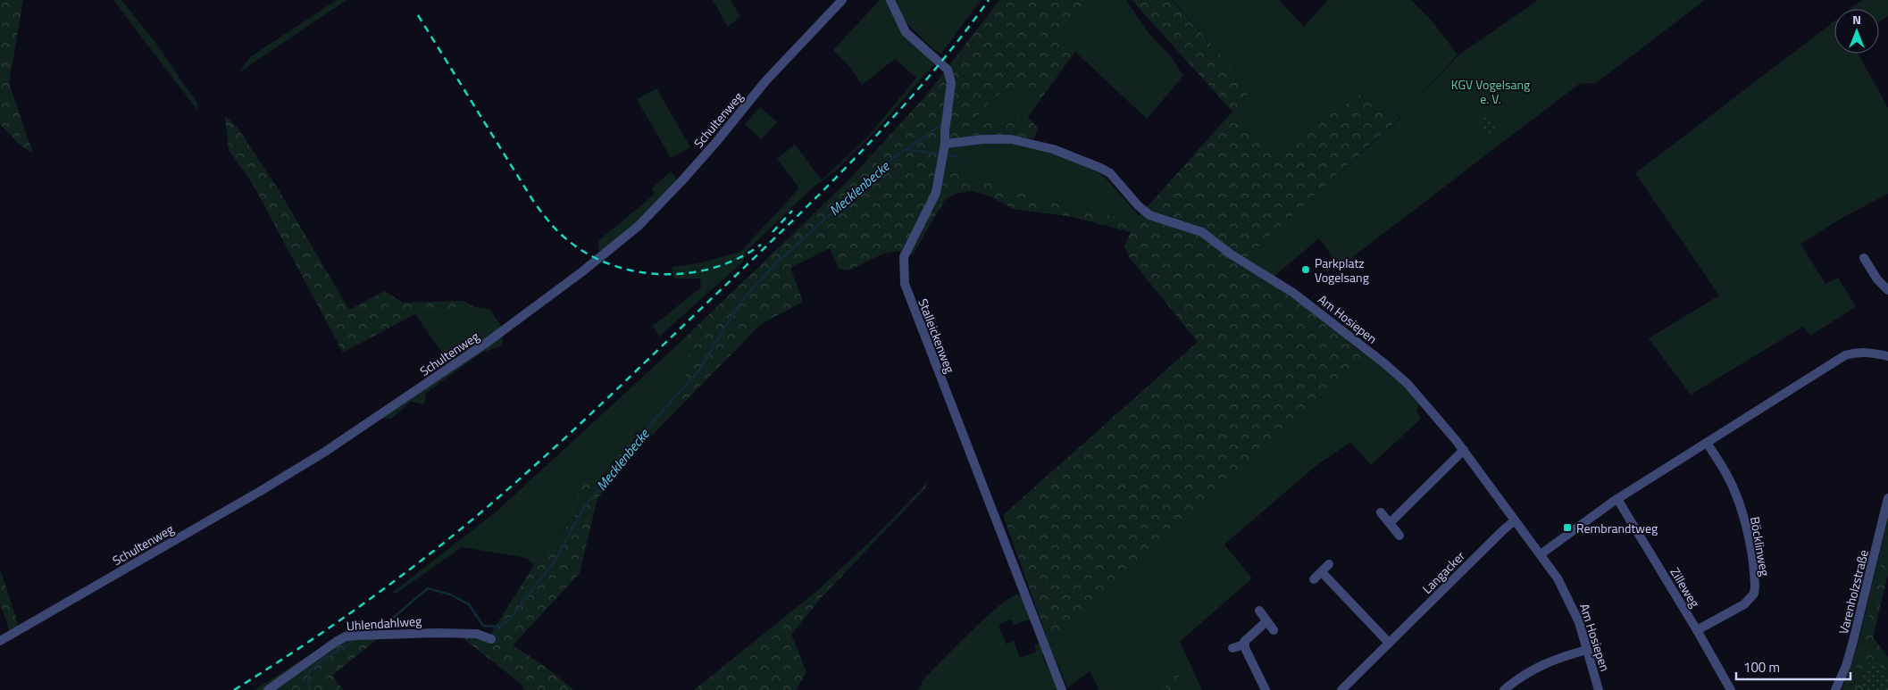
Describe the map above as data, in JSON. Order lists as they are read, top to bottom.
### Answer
{
  "streets": {
    "street": [
      "Schultenweg",
      "Am Hosiepen",
      "Stalleickenweg",
      "Böcklinweg",
      "Langacker",
      "Zilleweg",
      "Varenholzstraße",
      "Uhlendahlweg"
    ]
  },
  "crossings": [
    ["Am Hosiepen", "Stalleickenweg"],
    ["Am Hosiepen", "Langacker"],
    ["Böcklinweg", "Zilleweg"]
  ],
  "water": ["Mecklenbecke"],
  "parks": ["KGV Vogelsang e. V."],
  "places": {
    "other": ["Parkplatz Vogelsang"],
    "transit": ["Rembrandtweg"]
  },
  "scale_bar": "100 m",
  "north": "top"
}
